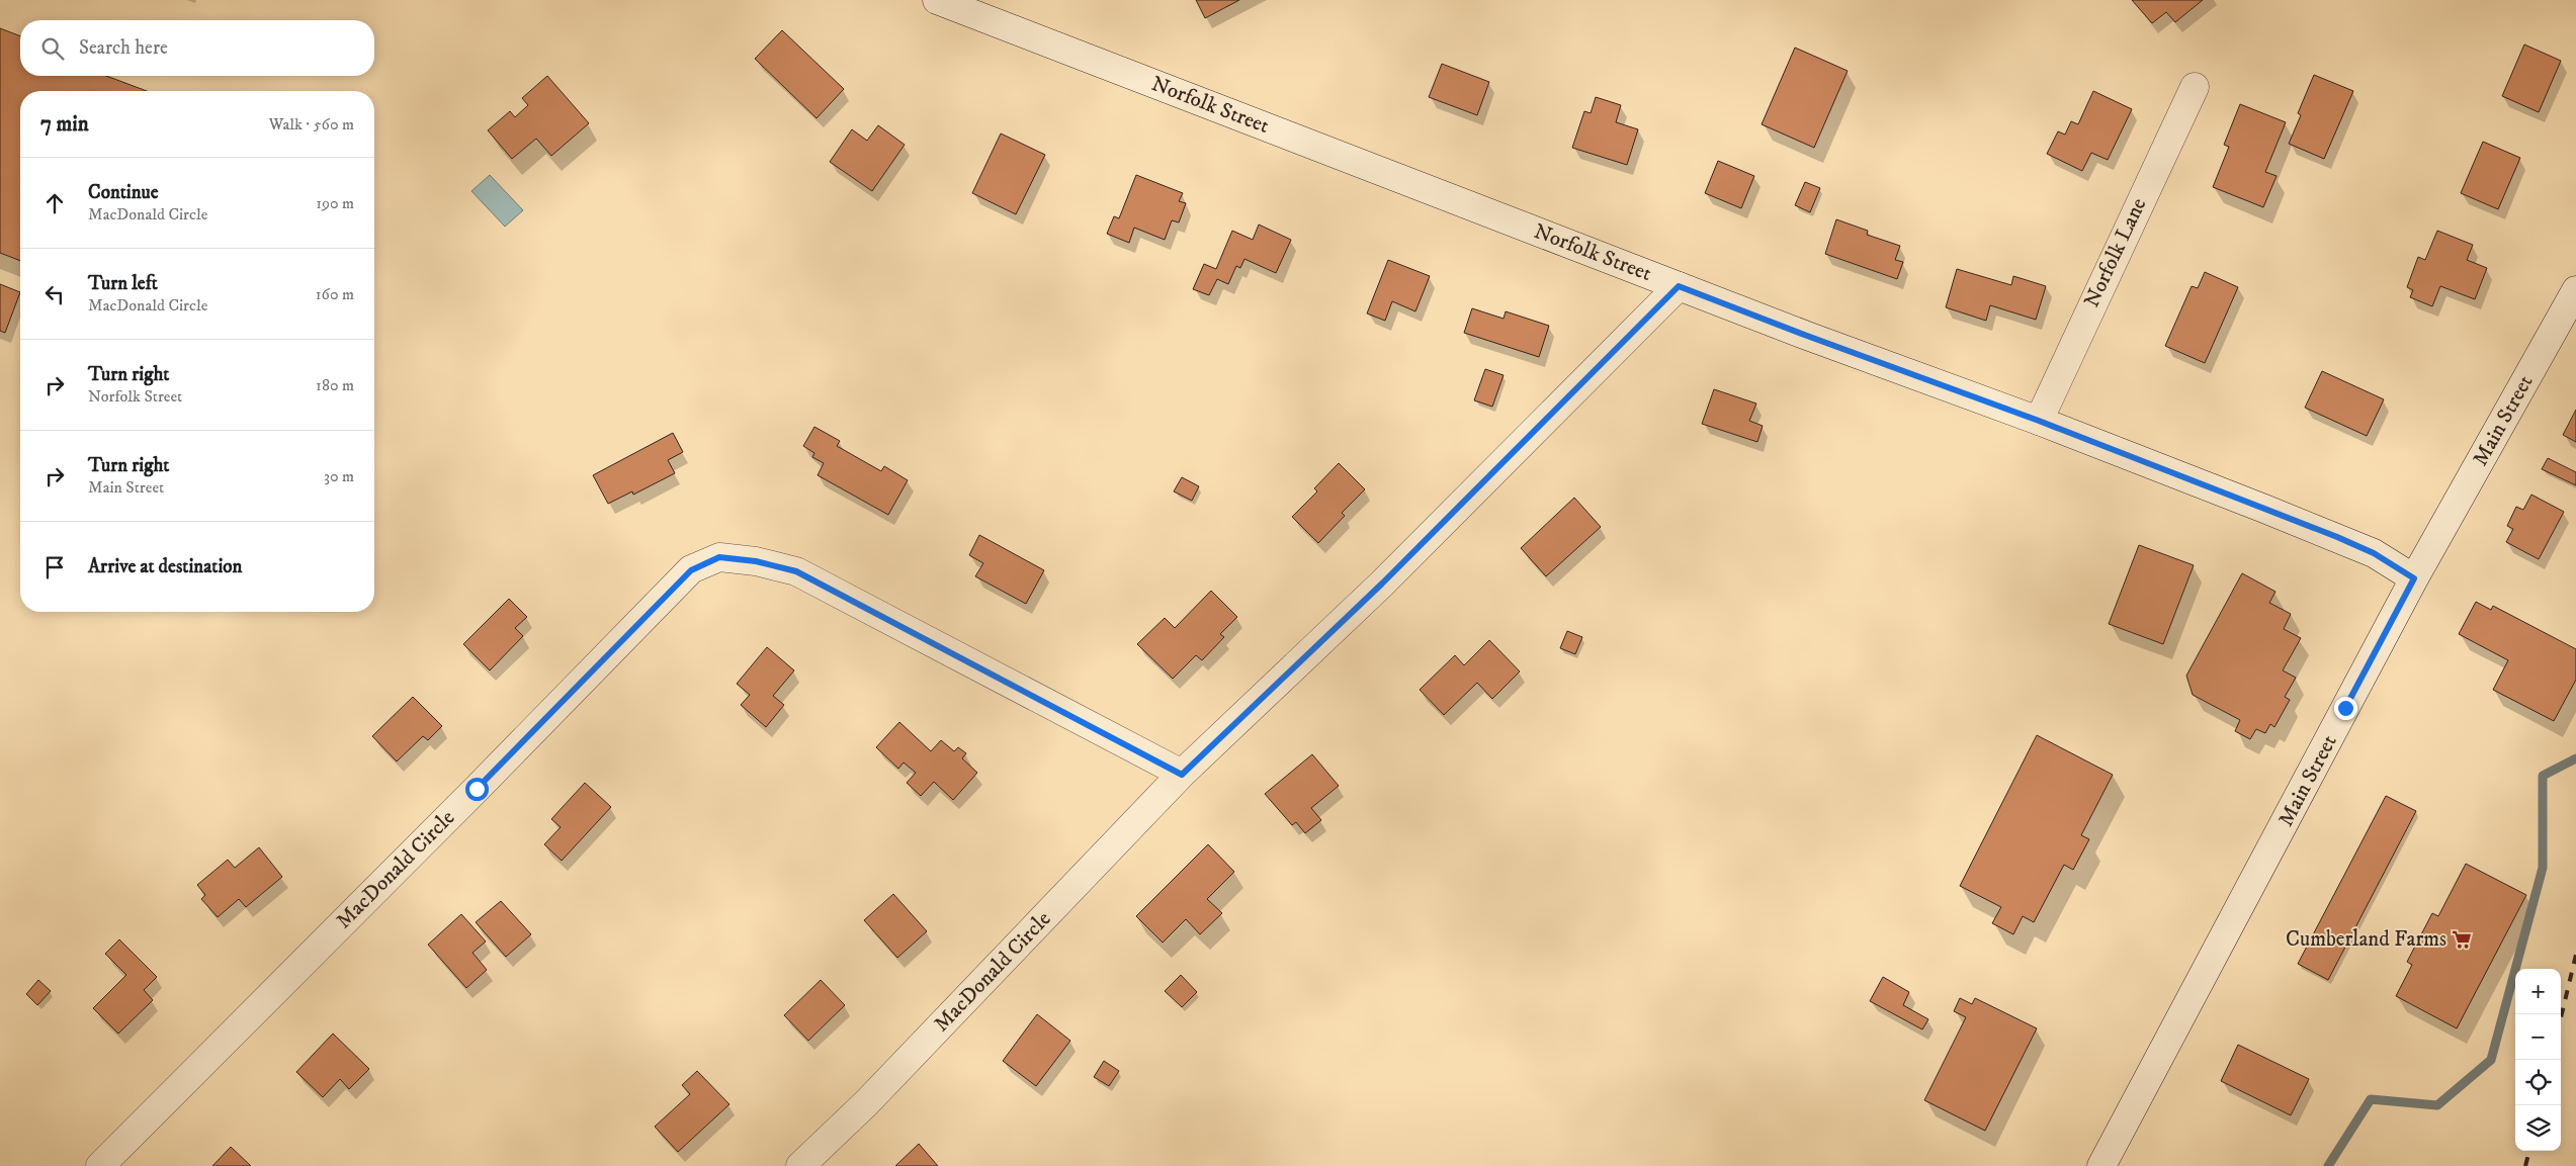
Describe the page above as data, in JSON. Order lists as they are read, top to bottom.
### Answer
{
  "streets": {
    "street": [
      "Norfolk Street",
      "Norfolk Lane",
      "Main Street",
      "MacDonald Circle"
    ]
  },
  "crossings": [
    ["Norfolk Street", "Norfolk Lane"],
    ["Norfolk Street", "Main Street"],
    ["Norfolk Street", "MacDonald Circle"]
  ],
  "places": {
    "supermarket": ["Cumberland Farms"]
  },
  "page": {
    "search": "Search here",
    "heading": ["7 min", "Walk · 560 m"],
    "list": [
      ["Continue", "MacDonald Circle", "190 m"],
      ["Turn left", "MacDonald Circle", "160 m"],
      ["Turn right", "Norfolk Street", "180 m"],
      ["Turn right", "Main Street", "30 m"],
      "Arrive at destination"
    ],
    "map_buttons": ["+", "−"]
  }
}
